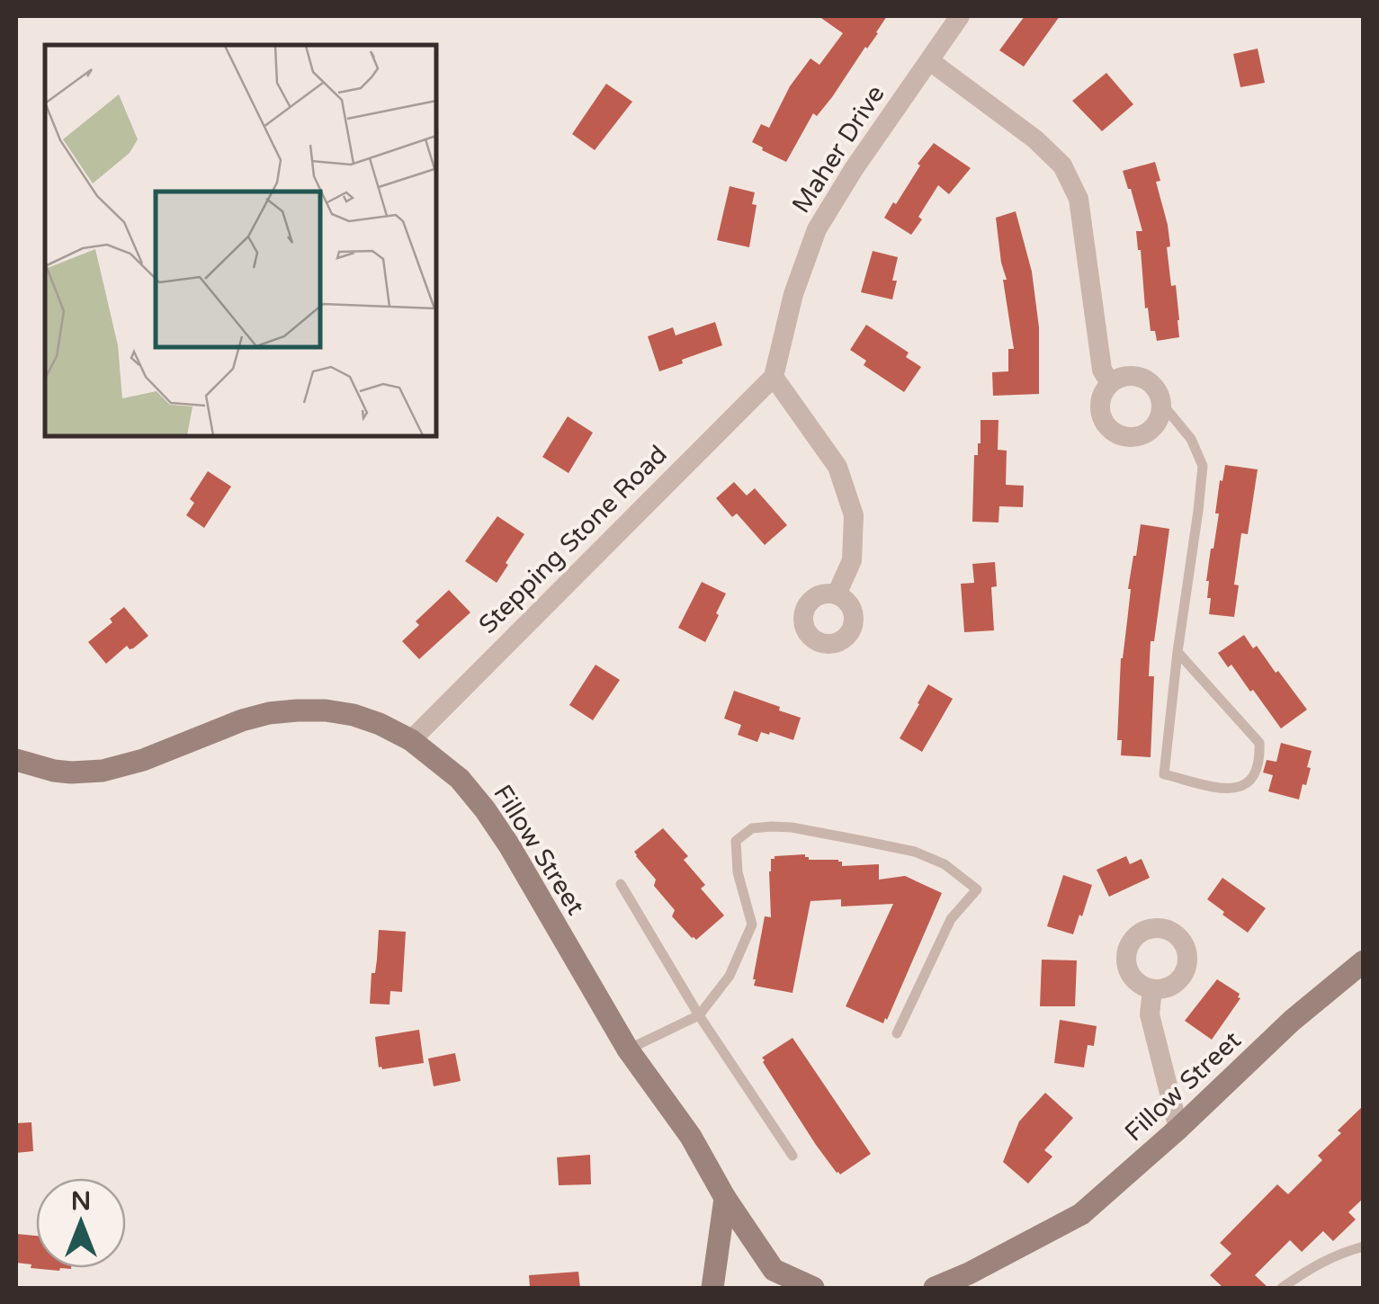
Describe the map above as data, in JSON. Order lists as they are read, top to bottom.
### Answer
{
  "streets": {
    "street": ["Maher Drive", "Stepping Stone Road", "Fillow Street"]
  },
  "crossings": [
    ["Maher Drive", "Stepping Stone Road"],
    ["Stepping Stone Road", "Fillow Street"]
  ],
  "north": "top"
}
